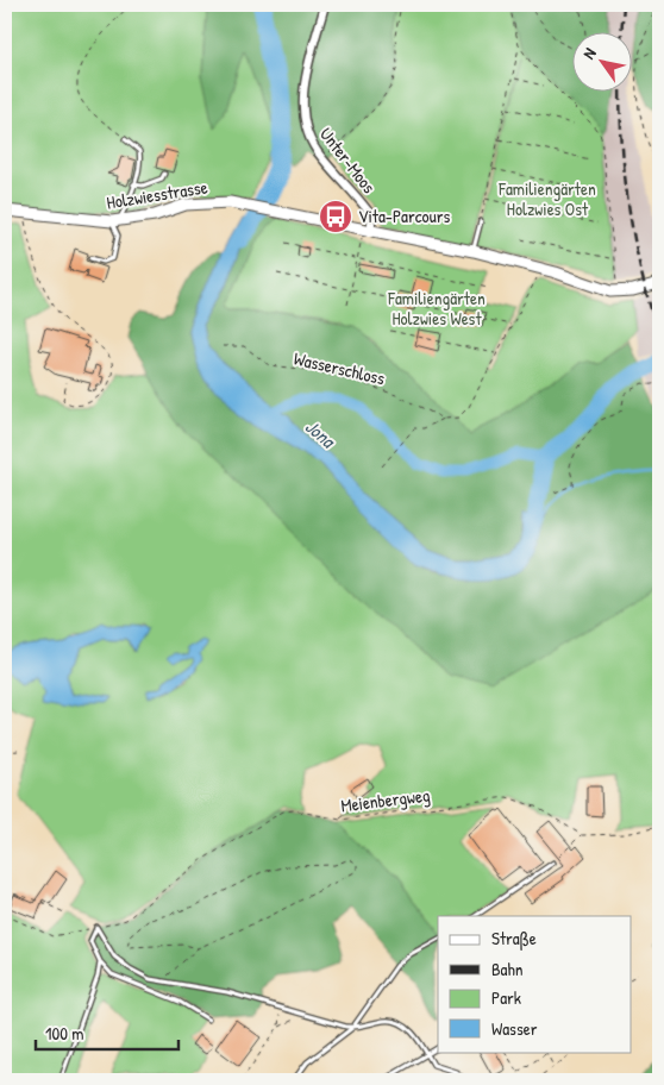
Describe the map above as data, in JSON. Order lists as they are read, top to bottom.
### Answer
{
  "streets": {
    "street": ["Unter-Moos", "Holzwiesstrasse"],
    "path": ["Wasserschloss", "Meienbergweg"]
  },
  "crossings": [
    ["Unter-Moos", "Holzwiesstrasse"]
  ],
  "water": ["Jona"],
  "parks": ["Familiengärten Holzwies Ost", "Familiengärten Holzwies West"],
  "places": {
    "bus stop": ["Vita-Parcours"]
  },
  "legend": [
    "Straße",
    "Bahn",
    "Park",
    "Wasser"
  ],
  "scale_bar": "100 m",
  "north": "top left"
}
